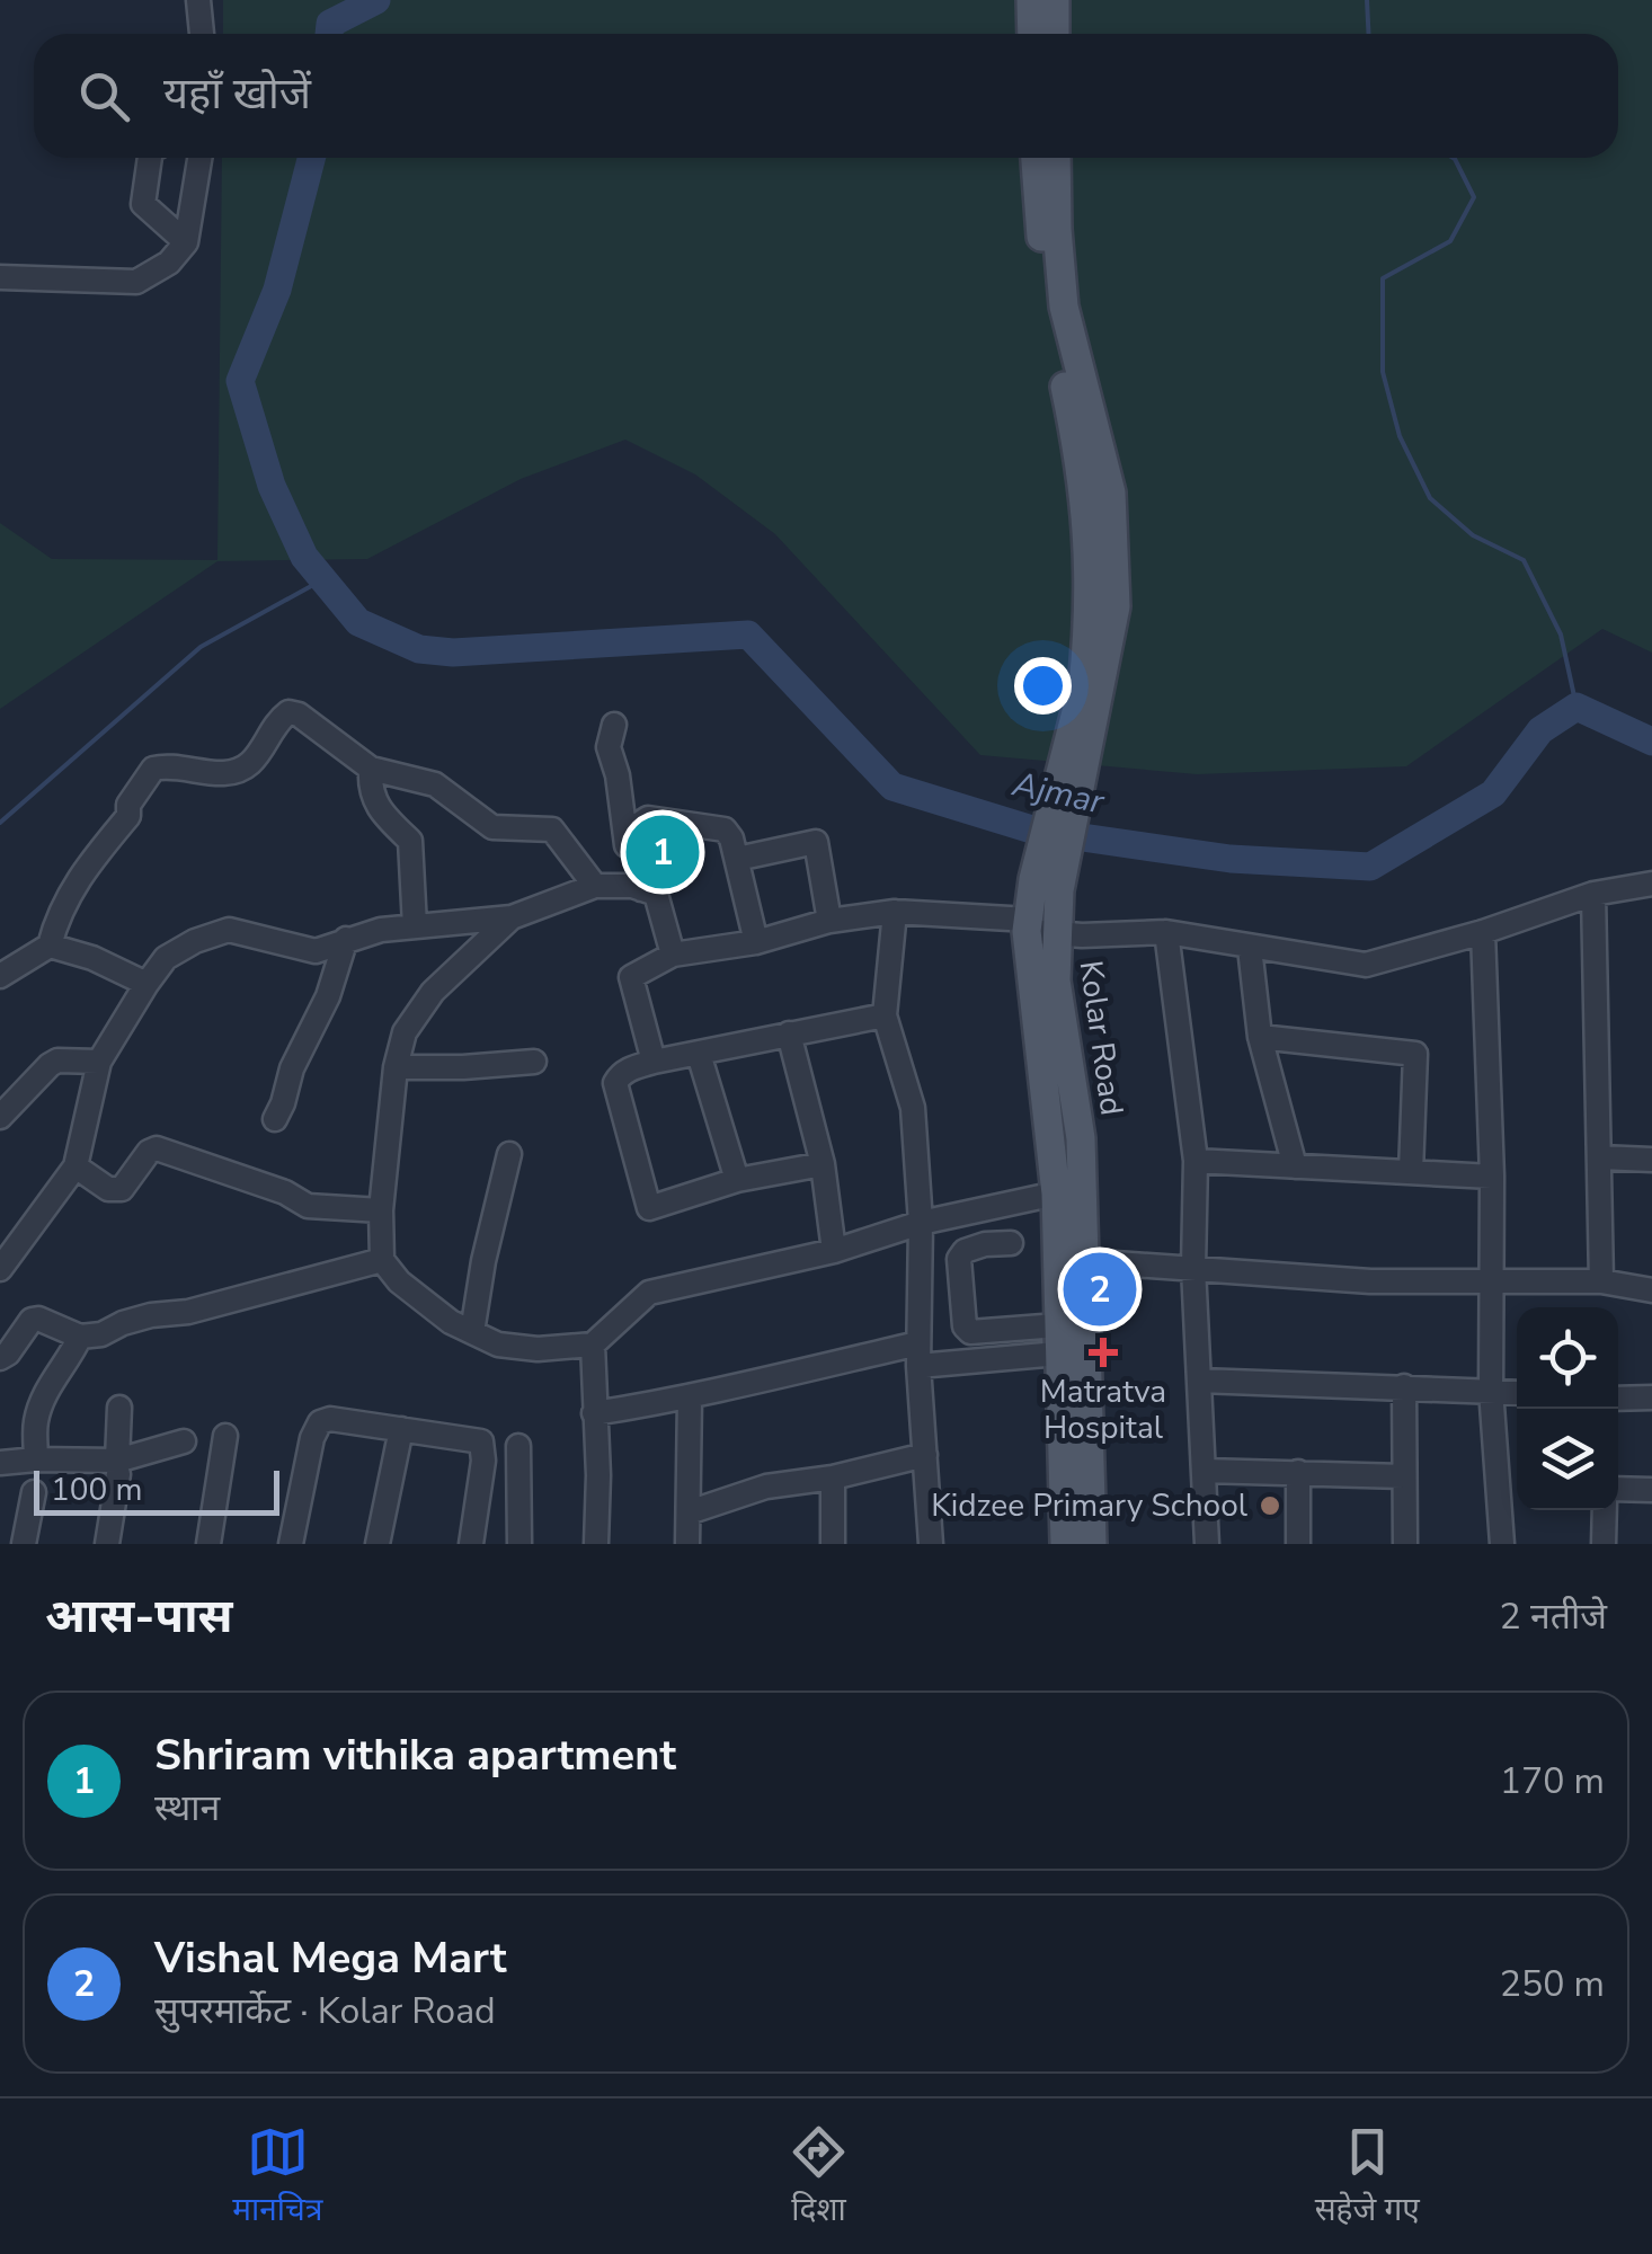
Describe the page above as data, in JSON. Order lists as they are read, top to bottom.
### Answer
{
  "streets": {
    "main road": ["Kolar Road"]
  },
  "water": ["Ajmar"],
  "places": {
    "health": ["Matratva Hospital"],
    "other": ["Kidzee Primary School"]
  },
  "scale_bar": "100 m",
  "page": {
    "search": "यहाँ खोजें",
    "pins": ["1", "2"],
    "scale": "100 m",
    "heading": ["आस-पास", "2 नतीजे"],
    "list": [
      {
        "mark": "1",
        "name": "Shriram vithika apartment",
        "note": "स्थान",
        "value": "170 m"
      },
      {
        "mark": "2",
        "name": "Vishal Mega Mart",
        "note": "सुपरमार्केट · Kolar Road",
        "value": "250 m"
      }
    ],
    "nav": ["मानचित्र", "दिशा", "सहेजे गए"]
  }
}
